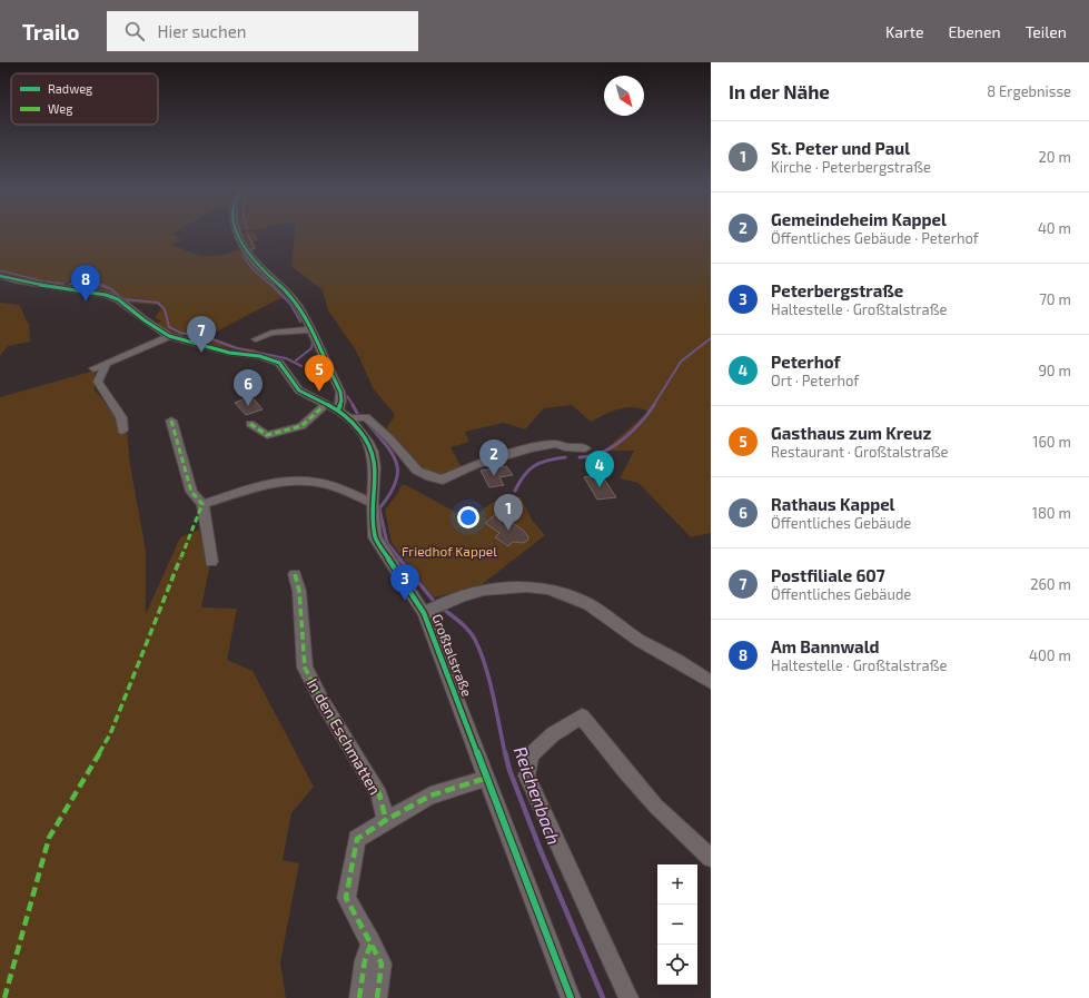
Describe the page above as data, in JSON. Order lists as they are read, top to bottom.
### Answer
{
  "streets": {
    "street": ["Großtalstraße", "In den Eschmatten"]
  },
  "water": ["Reichenbach"],
  "parks": ["Friedhof Kappel"],
  "legend": ["Radweg", "Weg"],
  "north": "bottom right",
  "page": {
    "header": "Trailo",
    "search": "Hier suchen",
    "nav": ["Karte", "Ebenen", "Teilen"],
    "heading": ["In der Nähe", "8 Ergebnisse"],
    "list": [
      {
        "mark": "1",
        "name": "St. Peter und Paul",
        "note": "Kirche · Peterbergstraße",
        "value": "20 m"
      },
      {
        "mark": "2",
        "name": "Gemeindeheim Kappel",
        "note": "Öffentliches Gebäude · Peterhof",
        "value": "40 m"
      },
      {
        "mark": "3",
        "name": "Peterbergstraße",
        "note": "Haltestelle · Großtalstraße",
        "value": "70 m"
      },
      {
        "mark": "4",
        "name": "Peterhof",
        "note": "Ort · Peterhof",
        "value": "90 m"
      },
      {
        "mark": "5",
        "name": "Gasthaus zum Kreuz",
        "note": "Restaurant · Großtalstraße",
        "value": "160 m"
      },
      {
        "mark": "6",
        "name": "Rathaus Kappel",
        "note": "Öffentliches Gebäude",
        "value": "180 m"
      },
      {
        "mark": "7",
        "name": "Postfiliale 607",
        "note": "Öffentliches Gebäude",
        "value": "260 m"
      },
      {
        "mark": "8",
        "name": "Am Bannwald",
        "note": "Haltestelle · Großtalstraße",
        "value": "400 m"
      }
    ],
    "pins": [
      "8",
      "7",
      "5",
      "6",
      "2",
      "4",
      "1",
      "3"
    ],
    "map_buttons": ["+", "−"]
  }
}
